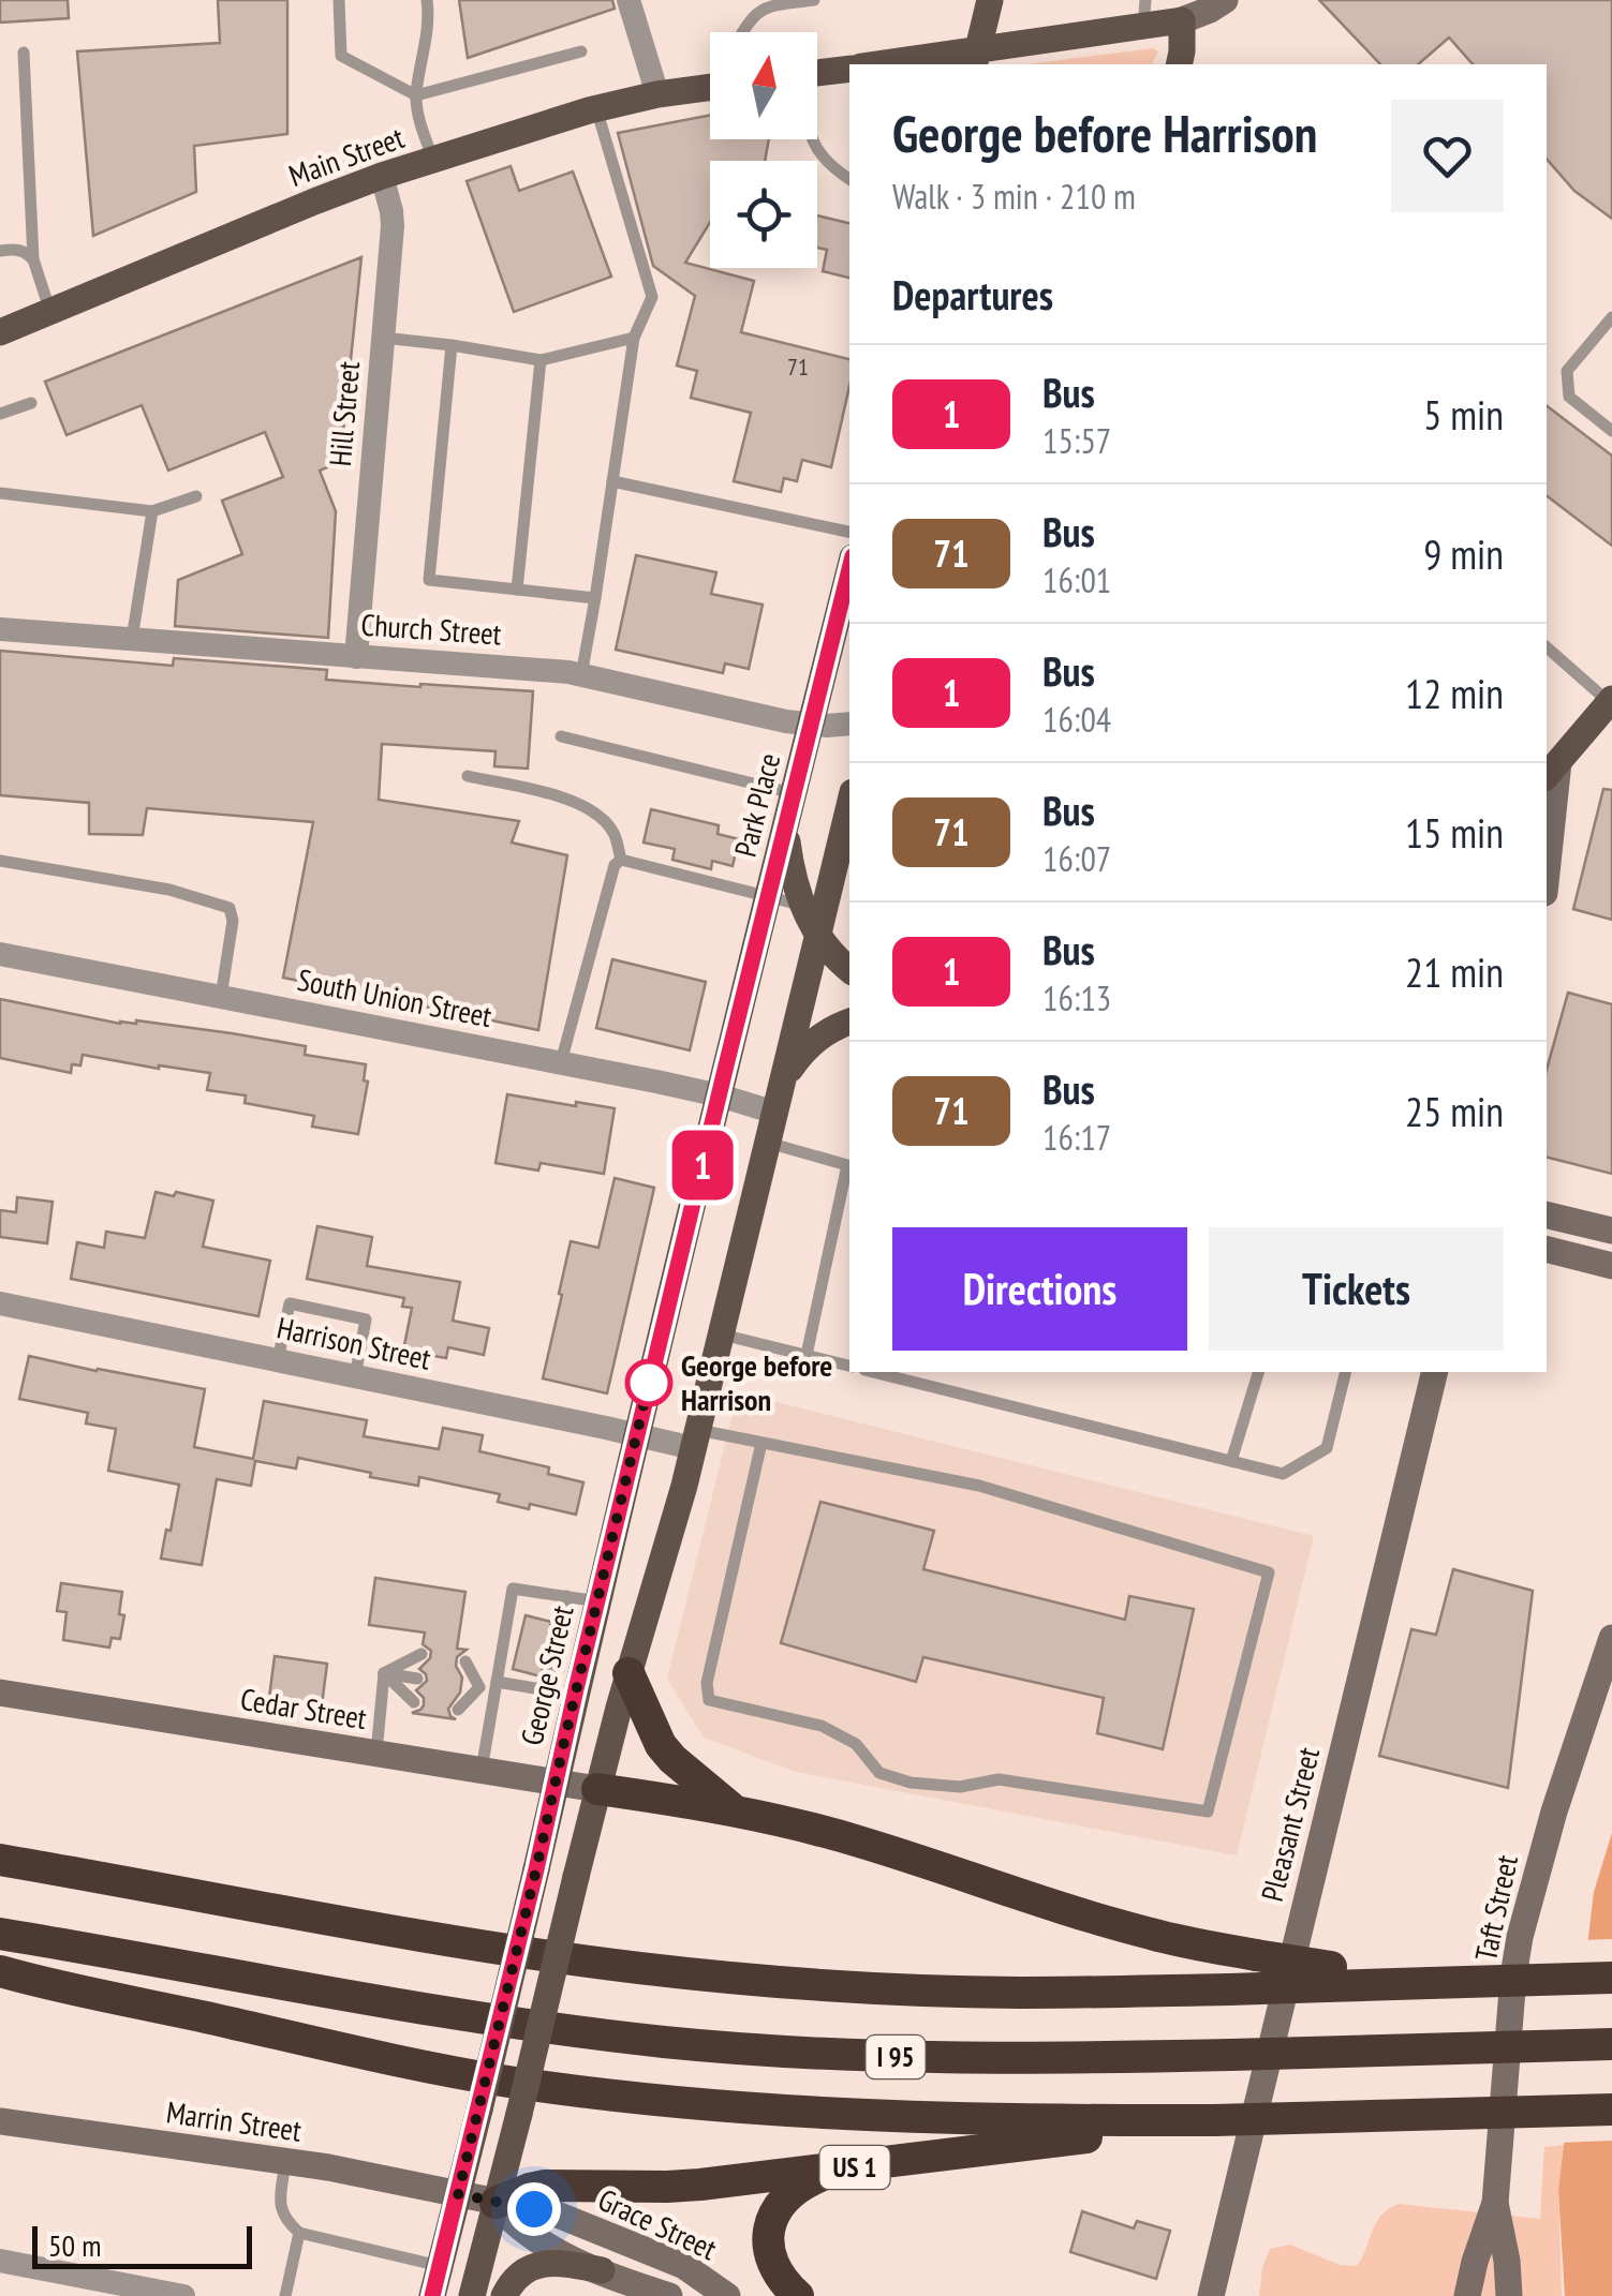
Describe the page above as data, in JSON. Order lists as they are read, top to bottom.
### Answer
{
  "streets": {
    "highway": ["I 95", "US 1"],
    "main road": [
      "Main Street",
      "Park Place",
      "George Street",
      "Cedar Street",
      "Pleasant Street",
      "Taft Street",
      "Marrin Street",
      "Grace Street"
    ],
    "street": [
      "Hill Street",
      "Church Street",
      "South Union Street",
      "Harrison Street"
    ]
  },
  "crossings": [
    ["Main Street", "Hill Street"],
    ["Hill Street", "Church Street"],
    ["Church Street", "Park Place"],
    ["Park Place", "South Union Street"],
    ["Park Place", "George Street"],
    ["South Union Street", "George Street"],
    ["Harrison Street", "George Street"],
    ["George Street", "Cedar Street"],
    ["George Street", "Marrin Street"],
    ["George Street", "Grace Street"],
    ["Marrin Street", "Grace Street"],
    ["US 1", "Grace Street"]
  ],
  "places": ["George before Harrison"],
  "lines": ["bus line 1"],
  "house_numbers": ["71"],
  "scale_bar": "50 m",
  "north": "top",
  "page": {
    "on_map": "1",
    "heading": [
      ["George before Harrison", "Walk · 3 min · 210 m"],
      "Departures"
    ],
    "list": [
      {
        "mark": "1",
        "name": "Bus",
        "note": "15:57",
        "value": "5 min"
      },
      {
        "mark": "71",
        "name": "Bus",
        "note": "16:01",
        "value": "9 min"
      },
      {
        "mark": "1",
        "name": "Bus",
        "note": "16:04",
        "value": "12 min"
      },
      {
        "mark": "71",
        "name": "Bus",
        "note": "16:07",
        "value": "15 min"
      },
      {
        "mark": "1",
        "name": "Bus",
        "note": "16:13",
        "value": "21 min"
      },
      {
        "mark": "71",
        "name": "Bus",
        "note": "16:17",
        "value": "25 min"
      }
    ],
    "buttons": ["Directions", "Tickets"],
    "scale": "50 m"
  }
}
